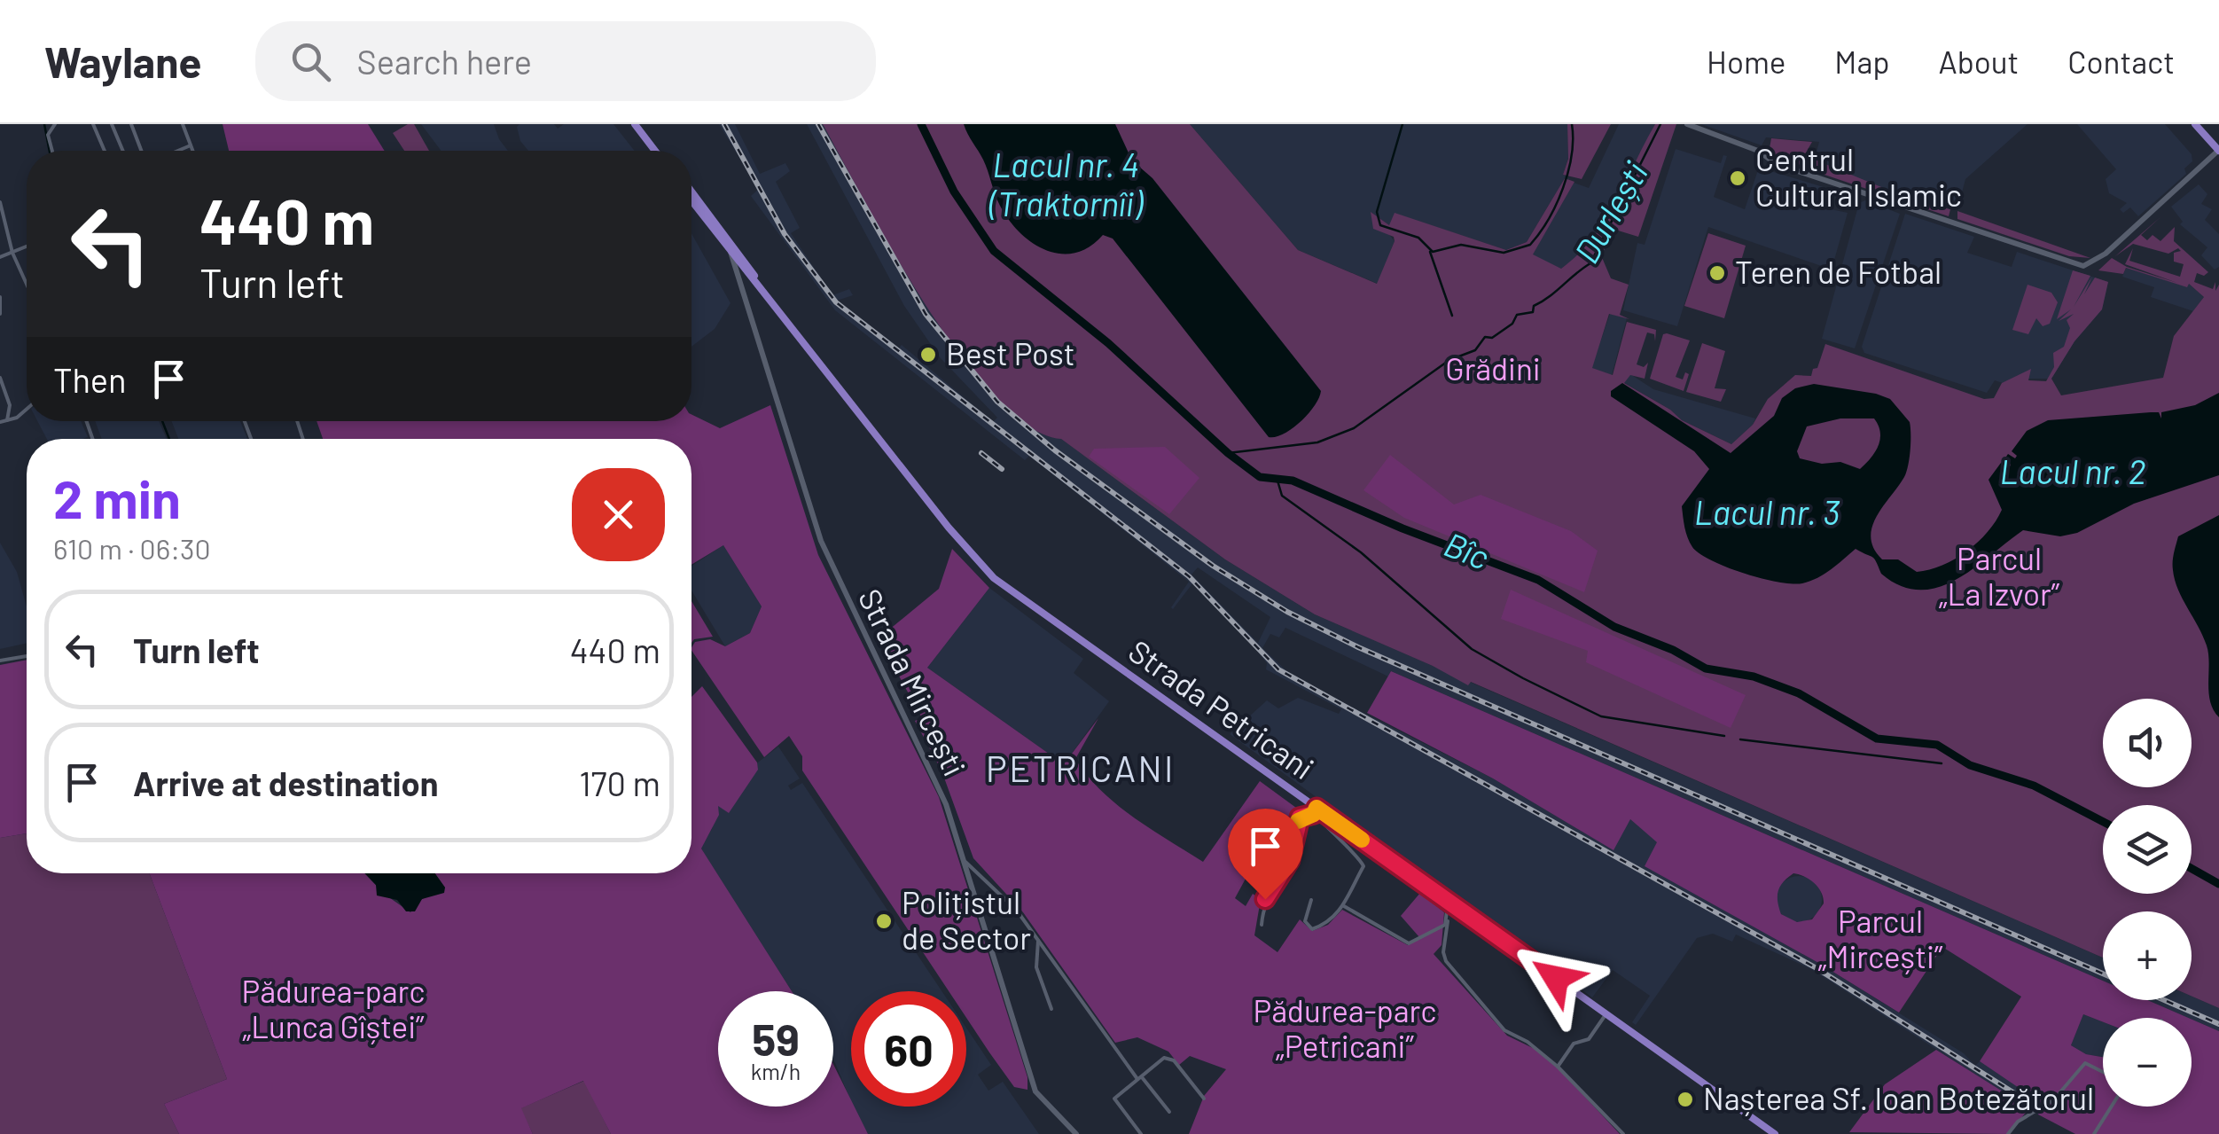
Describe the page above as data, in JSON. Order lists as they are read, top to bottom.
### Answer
{
  "streets": {
    "main road": ["Strada Mircești", "Strada Petricani"]
  },
  "crossings": [
    ["Strada Mircești", "Strada Petricani"]
  ],
  "districts": ["PETRICANI"],
  "water": [
    "Lacul nr. 4 (Traktornîi)",
    "Durlești",
    "Lacul nr. 2",
    "Lacul nr. 3",
    "Bîc"
  ],
  "parks": [
    "Grădini",
    "Parcul „La Izvor”",
    "Parcul „Mircești”",
    "Pădurea-parc „Lunca Gîștei”",
    "Pădurea-parc „Petricani”"
  ],
  "places": [
    "Centrul Cultural Islamic",
    "Teren de Fotbal",
    "Best Post",
    "Polițistul de Sector",
    "Nașterea Sf. Ioan Botezătorul"
  ],
  "page": {
    "header": "Waylane",
    "search": "Search here",
    "nav": [
      "Home",
      "Map",
      "About",
      "Contact"
    ],
    "turn": ["440 m", "Turn left"],
    "then": "Then",
    "heading": ["2 min", "610 m · 06:30"],
    "list": [
      {
        "name": "Turn left",
        "value": "440 m"
      },
      {
        "name": "Arrive at destination",
        "value": "170 m"
      }
    ],
    "map_buttons": ["+", "−"],
    "speed": "59 km/h",
    "limit": "60"
  }
}
